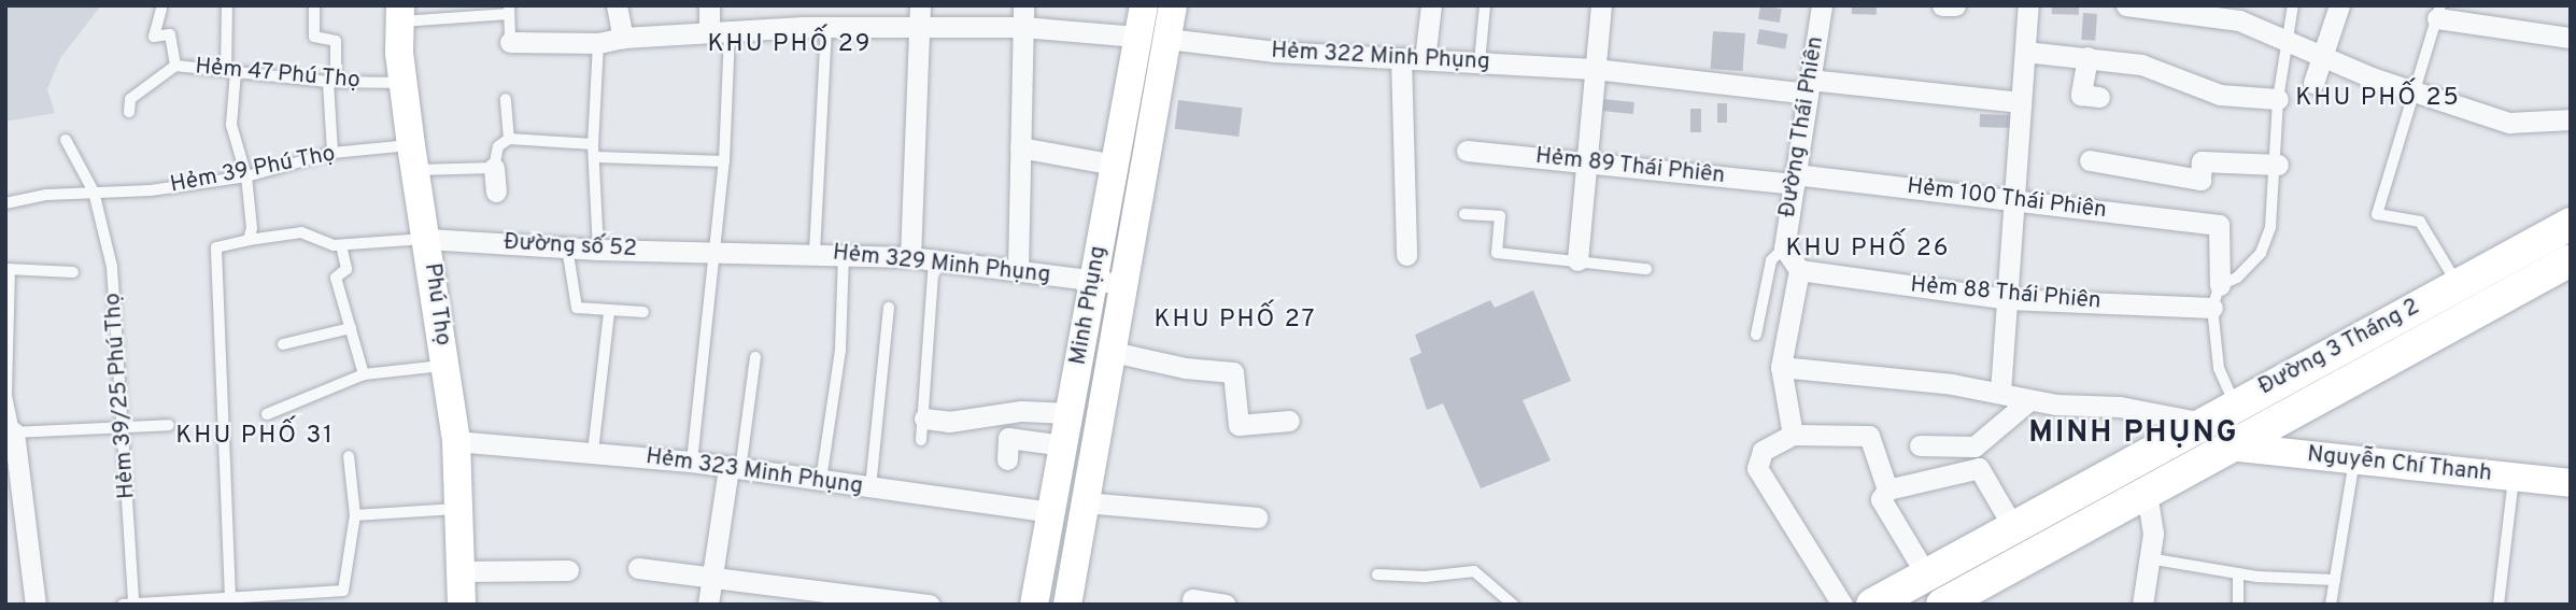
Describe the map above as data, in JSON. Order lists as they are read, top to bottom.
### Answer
{
  "streets": {
    "main road": [
      "Phú Thọ",
      "Minh Phụng",
      "Đường 3 Tháng 2",
      "Nguyễn Chí Thanh"
    ],
    "street": [
      "Hẻm 322 Minh Phụng",
      "Đường Thái Phiên",
      "Hẻm 89 Thái Phiên",
      "Hẻm 100 Thái Phiên",
      "Đường số 52",
      "Hẻm 329 Minh Phụng",
      "Hẻm 88 Thái Phiên",
      "Hẻm 323 Minh Phụng"
    ],
    "lane": ["Hẻm 47 Phú Thọ", "Hẻm 39 Phú Thọ", "Hẻm 39/25 Phú Thọ"]
  },
  "crossings": [
    ["Hẻm 322 Minh Phụng", "Đường Thái Phiên"],
    ["Hẻm 322 Minh Phụng", "Minh Phụng"],
    ["Hẻm 47 Phú Thọ", "Phú Thọ"],
    ["Đường Thái Phiên", "Hẻm 89 Thái Phiên"],
    ["Đường Thái Phiên", "Hẻm 100 Thái Phiên"],
    ["Đường Thái Phiên", "Hẻm 88 Thái Phiên"],
    ["Hẻm 89 Thái Phiên", "Hẻm 100 Thái Phiên"],
    ["Hẻm 39 Phú Thọ", "Phú Thọ"],
    ["Hẻm 39 Phú Thọ", "Hẻm 39/25 Phú Thọ"],
    ["Đường số 52", "Hẻm 329 Minh Phụng"],
    ["Đường số 52", "Phú Thọ"],
    ["Hẻm 329 Minh Phụng", "Minh Phụng"],
    ["Phú Thọ", "Hẻm 323 Minh Phụng"],
    ["Minh Phụng", "Hẻm 323 Minh Phụng"],
    ["Đường 3 Tháng 2", "Nguyễn Chí Thanh"]
  ],
  "districts": [
    "KHU PHỐ 29",
    "KHU PHỐ 25",
    "KHU PHỐ 26",
    "KHU PHỐ 27",
    "MINH PHỤNG",
    "KHU PHỐ 31"
  ]
}
